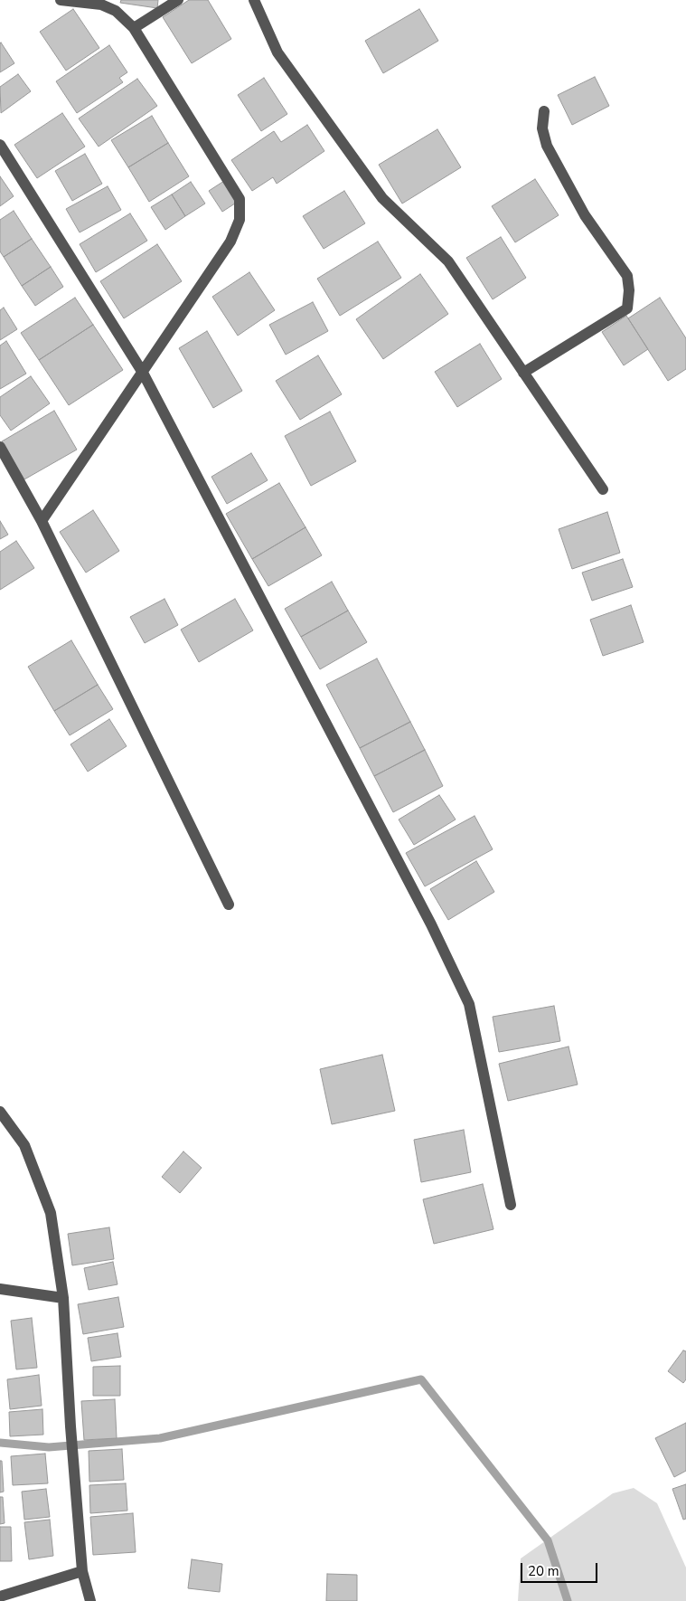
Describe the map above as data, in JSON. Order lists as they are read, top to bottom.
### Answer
{
  "scale_bar": "20 m"
}
